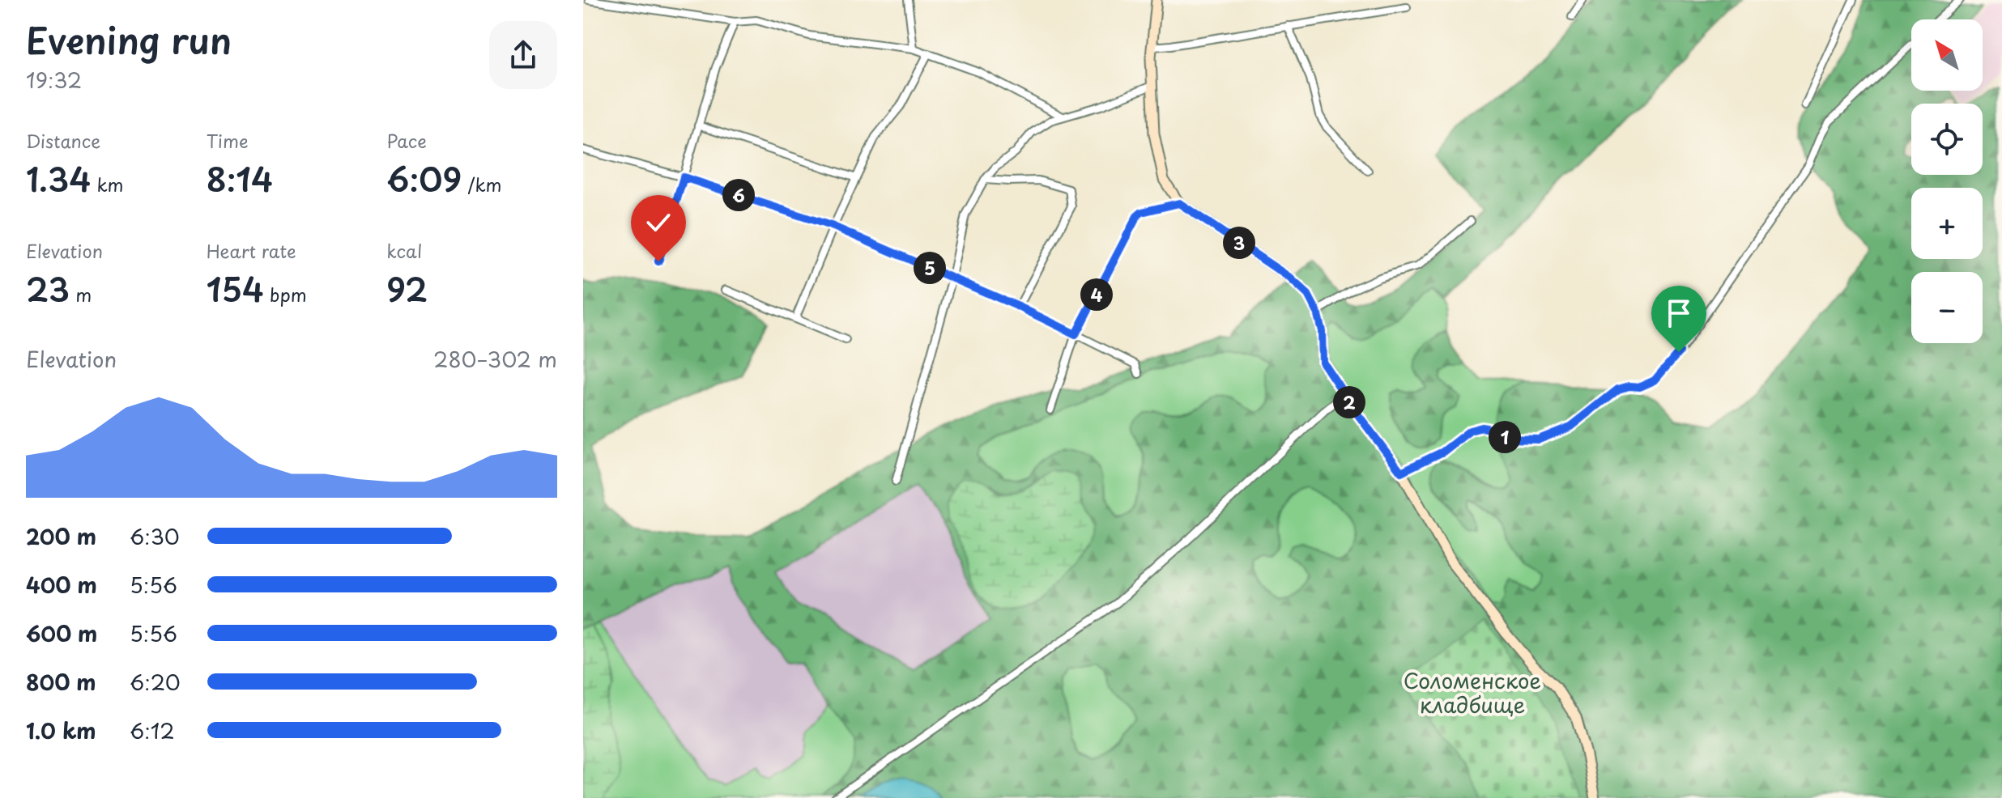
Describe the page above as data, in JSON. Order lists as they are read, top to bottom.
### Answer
{
  "parks": ["Соломенское кладбище"],
  "north": "top left",
  "page": {
    "heading": ["Evening run", "19:32"],
    "map_buttons": ["+", "−"],
    "stats": [
      ["Distance", "1.34 km"],
      ["Time", "8:14"],
      ["Pace", "6:09 /km"],
      ["Elevation", "23 m"],
      ["Heart rate", "154 bpm"],
      ["kcal", "92"]
    ],
    "pins": [
      "6",
      "3",
      "5",
      "4",
      "2",
      "1"
    ],
    "chart": ["Elevation", "280–302 m"],
    "list": [
      {
        "name": "200 m",
        "note": "6:30"
      },
      {
        "name": "400 m",
        "note": "5:56"
      },
      {
        "name": "600 m",
        "note": "5:56"
      },
      {
        "name": "800 m",
        "note": "6:20"
      },
      {
        "name": "1.0 km",
        "note": "6:12"
      }
    ]
  }
}
